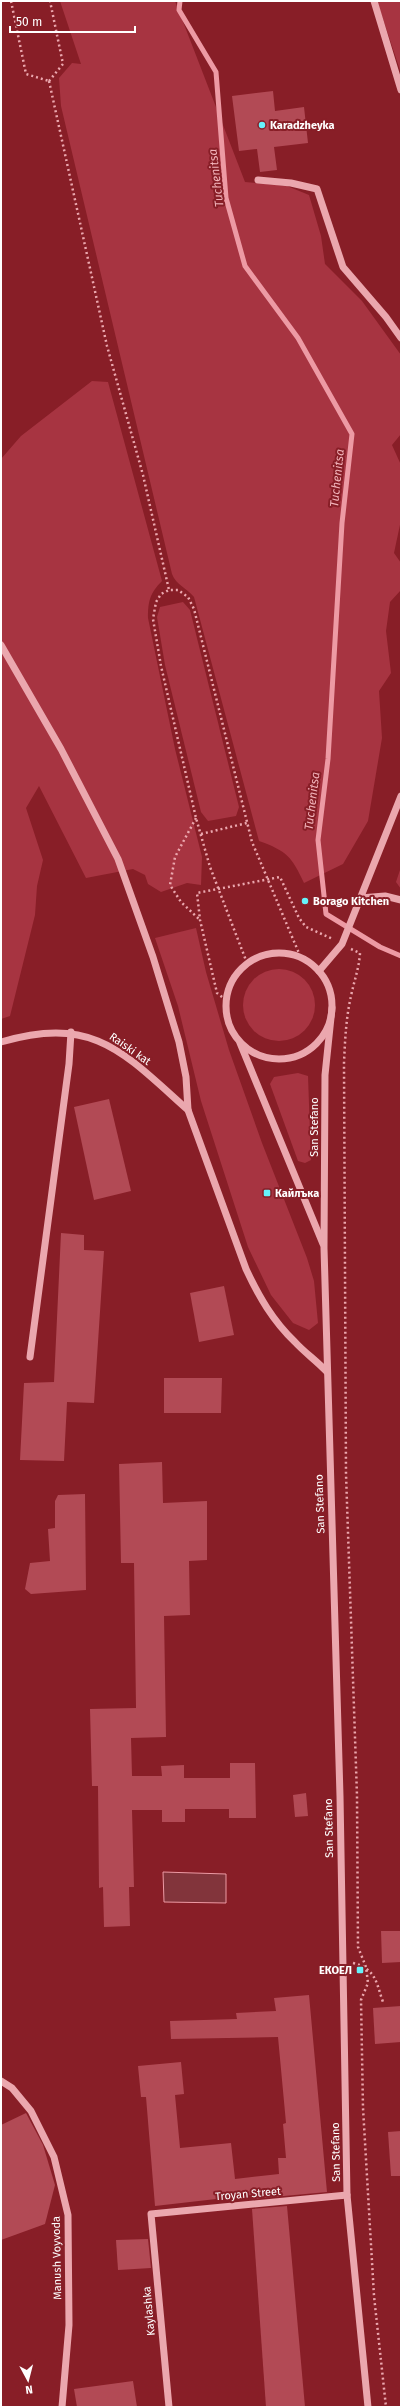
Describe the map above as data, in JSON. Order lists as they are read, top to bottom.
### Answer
{
  "streets": {
    "street": [
      "Raiski kat",
      "San Stefano",
      "Troyan Street",
      "Manush Voyvoda",
      "Kaylashka"
    ]
  },
  "crossings": [
    ["San Stefano", "Troyan Street"],
    ["Troyan Street", "Kaylashka"]
  ],
  "water": ["Tuchenitsa"],
  "places": {
    "other": ["Karadzheyka", "Borago Kitchen"],
    "transit": ["Кайлъка", "ЕКОЕЛ"]
  },
  "scale_bar": "50 m",
  "north": "bottom"
}
